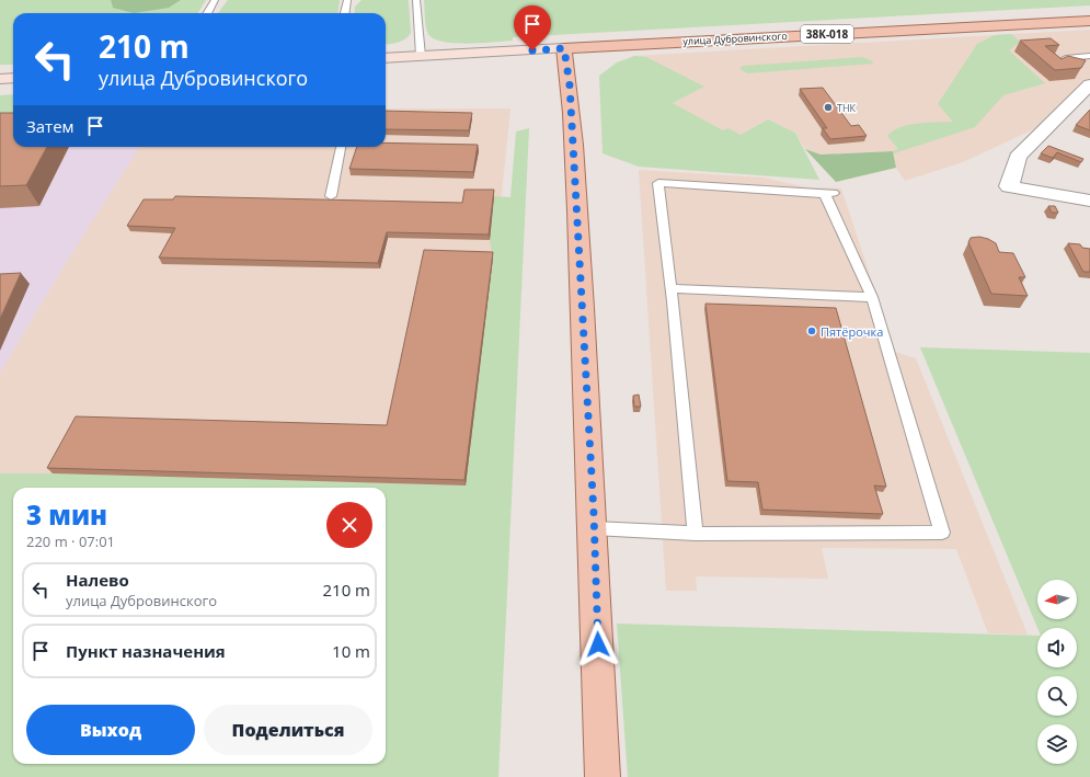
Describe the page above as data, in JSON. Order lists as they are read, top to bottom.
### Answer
{
  "streets": {
    "main road": ["38К-018", "улица Дубровинского"]
  },
  "places": ["ТНК", "Пятёрочка"],
  "north": "left",
  "page": {
    "turn": ["210 m", "улица Дубровинского"],
    "then": "Затем",
    "heading": ["3 мин", "220 m · 07:01"],
    "list": [
      {
        "name": "Налево",
        "note": "улица Дубровинского",
        "value": "210 m"
      },
      {
        "name": "Пункт назначения",
        "value": "10 m"
      }
    ],
    "buttons": ["Выход", "Поделиться"]
  }
}
